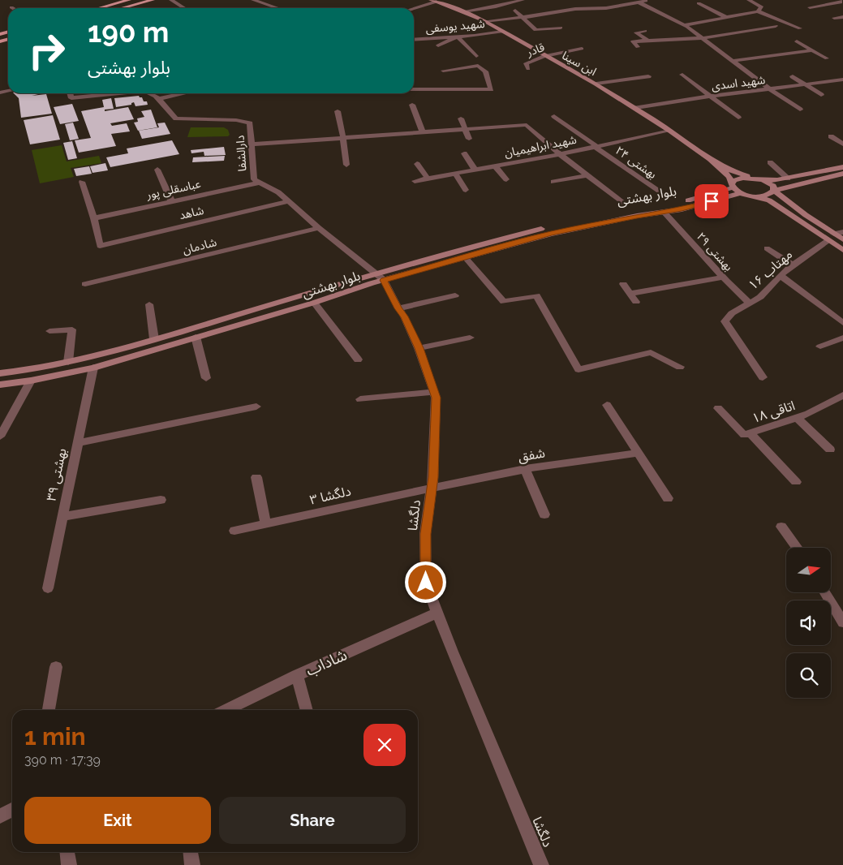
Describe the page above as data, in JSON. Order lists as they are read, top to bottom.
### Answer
{
  "streets": {
    "main road": ["ابن سینا", "بلوار بهشتی"],
    "street": [
      "شهید یوسفی",
      "قادر",
      "شهید اسدی",
      "شهید ابراهیمیان",
      "دارالشفا",
      "بهشتی ۲۴",
      "عباسقلی پور",
      "شاهد",
      "شادمان",
      "بهشتی ۲۹",
      "مهتاب ۱۶",
      "اتاقی ۱۸",
      "شفق",
      "بهشتی ۳۹",
      "دلگشا ۳",
      "دلگشا",
      "شاداب"
    ]
  },
  "crossings": [
    ["شهید یوسفی", "ابن سینا"],
    ["قادر", "ابن سینا"],
    ["ابن سینا", "شهید اسدی"],
    ["ابن سینا", "شهید ابراهیمیان"],
    ["شهید ابراهیمیان", "بهشتی ۲۴"],
    ["دارالشفا", "عباسقلی پور"],
    ["دارالشفا", "بلوار بهشتی"],
    ["دارالشفا", "شاهد"],
    ["دارالشفا", "شادمان"],
    ["دارالشفا", "دلگشا"],
    ["عباسقلی پور", "شاهد"],
    ["بلوار بهشتی", "بهشتی ۲۹"],
    ["بلوار بهشتی", "بهشتی ۳۹"],
    ["بلوار بهشتی", "دلگشا"],
    ["بهشتی ۲۹", "مهتاب ۱۶"],
    ["شفق", "دلگشا ۳"],
    ["شفق", "دلگشا"],
    ["دلگشا ۳", "دلگشا"],
    ["دلگشا", "شاداب"]
  ],
  "north": "right",
  "page": {
    "turn": ["190 m", "بلوار بهشتی"],
    "heading": ["1 min", "390 m · 17:39"],
    "buttons": ["Exit", "Share"]
  }
}
